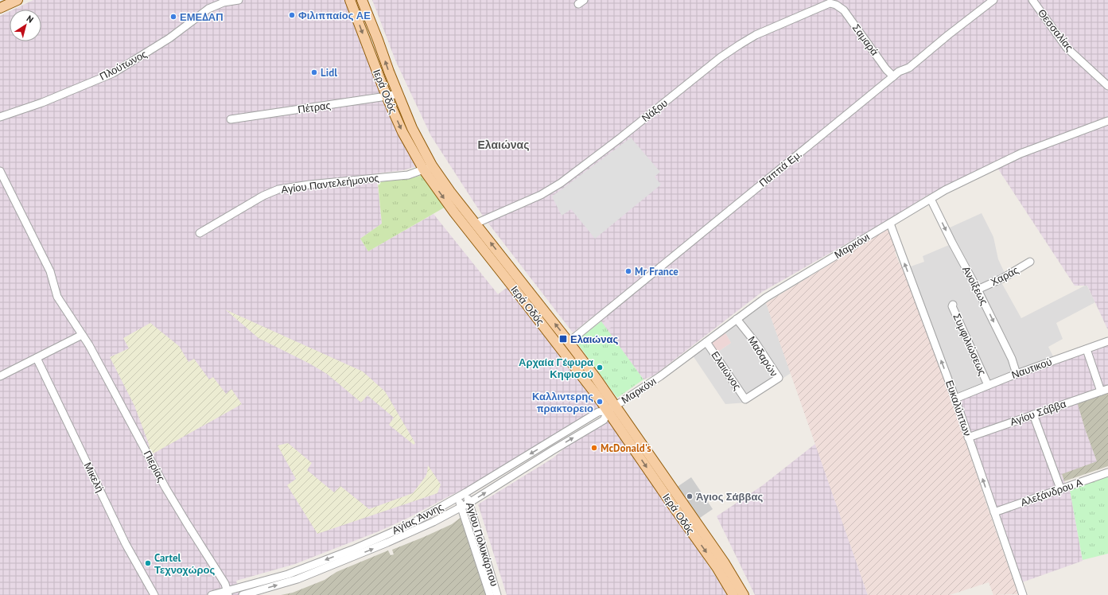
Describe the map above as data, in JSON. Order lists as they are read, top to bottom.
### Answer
{
  "streets": {
    "main road": ["Ιερά Οδός"],
    "street": [
      "Θεσσαλίας",
      "Σαμαρά",
      "Πλούτωνος",
      "Πέτρας",
      "Νάξου",
      "Παππά Εμ.",
      "Αγίου Παντελεήμονος",
      "Μαρκόνι",
      "Χαράς",
      "Ανοίξεως",
      "Συμφιλιώσεως",
      "Μαδαρών",
      "Ναυτικού",
      "Ελαιώνος",
      "Ευκαλύπτων",
      "Αγίου Σάββα",
      "Πιερίας",
      "Μικελή",
      "Αλεξάνδρου Α",
      "Αγίας Άννης",
      "Αγίου Πολυκάρπου"
    ]
  },
  "crossings": [
    ["Σαμαρά", "Νάξου"],
    ["Σαμαρά", "Παππά Εμ."],
    ["Ιερά Οδός", "Πέτρας"],
    ["Ιερά Οδός", "Νάξου"],
    ["Ιερά Οδός", "Παππά Εμ."],
    ["Ιερά Οδός", "Αγίου Παντελεήμονος"],
    ["Ιερά Οδός", "Μαρκόνι"],
    ["Ιερά Οδός", "Αγίας Άννης"],
    ["Μαρκόνι", "Ανοίξεως"],
    ["Μαρκόνι", "Μαδαρών"],
    ["Μαρκόνι", "Ελαιώνος"],
    ["Μαρκόνι", "Ευκαλύπτων"],
    ["Μαρκόνι", "Αγίας Άννης"],
    ["Χαράς", "Ανοίξεως"],
    ["Ανοίξεως", "Ναυτικού"],
    ["Συμφιλιώσεως", "Ναυτικού"],
    ["Μαδαρών", "Ελαιώνος"],
    ["Ναυτικού", "Ευκαλύπτων"],
    ["Ευκαλύπτων", "Αγίου Σάββα"],
    ["Ευκαλύπτων", "Αλεξάνδρου Α"],
    ["Πιερίας", "Αγίας Άννης"],
    ["Αγίας Άννης", "Αγίου Πολυκάρπου"]
  ],
  "one_way": ["Ανοίξεως", "Ευκαλύπτων"],
  "districts": ["Ελαιώνας"],
  "places": {
    "other": [
      "Φιλιππαίος ΑΕ",
      "ΕΜΕΔΑΠ",
      "Lidl",
      "Mr France",
      "Αρχαία Γέφυρα Κηφισού",
      "Καλλιντερης πρακτορειο",
      "McDonald's",
      "Άγιος Σάββας",
      "Cartel Τεχνοχώρος"
    ],
    "transit": ["Ελαιώνας"]
  },
  "north": "top right"
}
